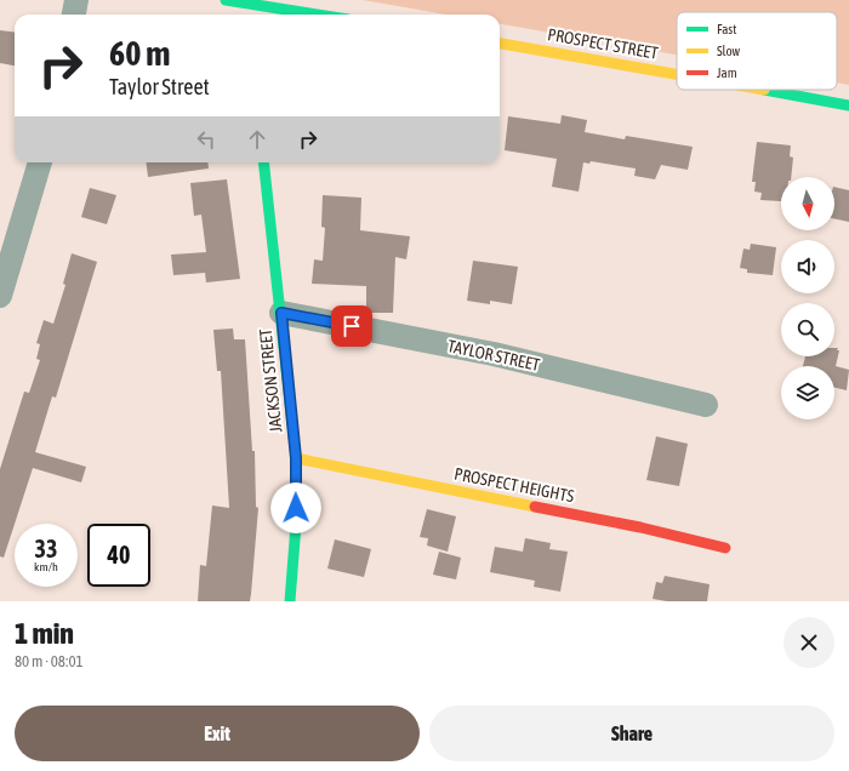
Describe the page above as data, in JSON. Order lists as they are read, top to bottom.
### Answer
{
  "streets": {
    "street": [
      "PROSPECT STREET",
      "TAYLOR STREET",
      "JACKSON STREET",
      "PROSPECT HEIGHTS"
    ]
  },
  "crossings": [
    ["TAYLOR STREET", "JACKSON STREET"],
    ["JACKSON STREET", "PROSPECT HEIGHTS"]
  ],
  "legend": ["Fast", "Slow", "Jam"],
  "north": "bottom",
  "page": {
    "turn": ["60 m", "Taylor Street"],
    "speed": "33 km/h",
    "limit": "40",
    "heading": ["1 min", "80 m · 08:01"],
    "buttons": ["Exit", "Share"]
  }
}
